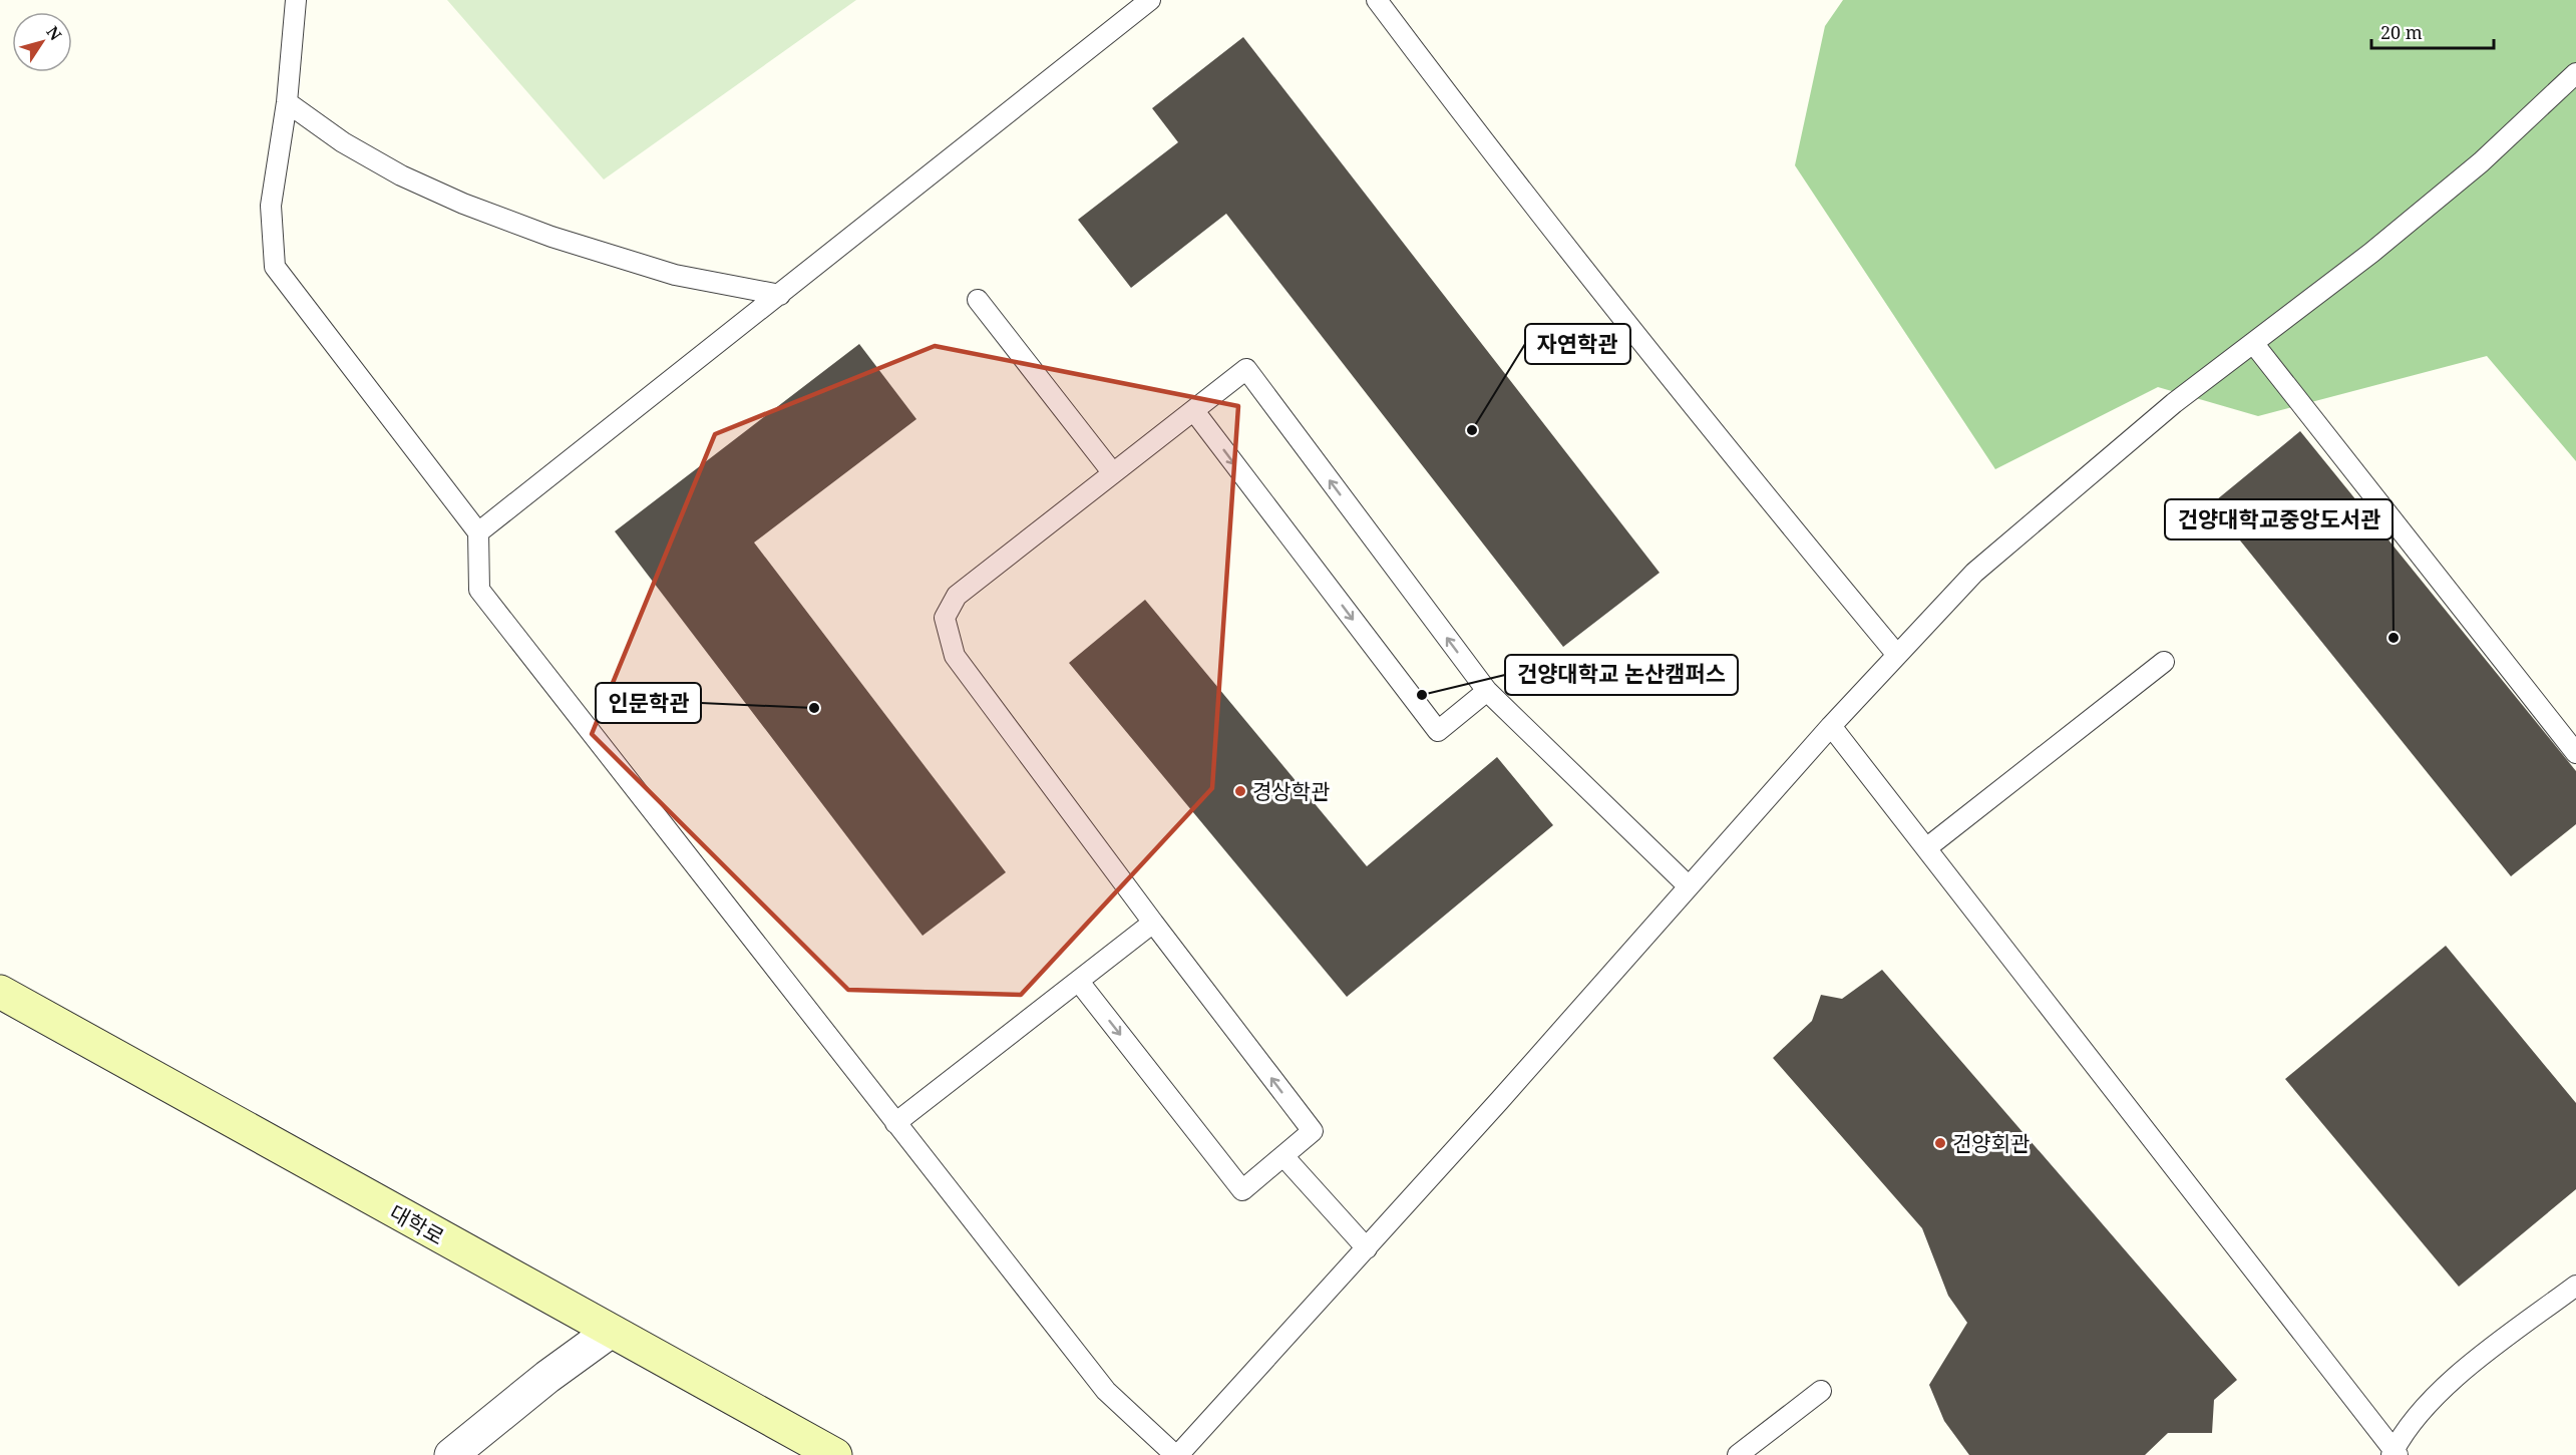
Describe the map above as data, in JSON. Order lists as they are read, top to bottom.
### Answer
{
  "streets": {
    "street": ["대학로"]
  },
  "places": [
    "자연학관",
    "건양대학교중앙도서관",
    "건양대학교 논산캠퍼스",
    "인문학관",
    "경상학관",
    "건양회관"
  ],
  "scale_bar": "20 m",
  "north": "top right"
}
